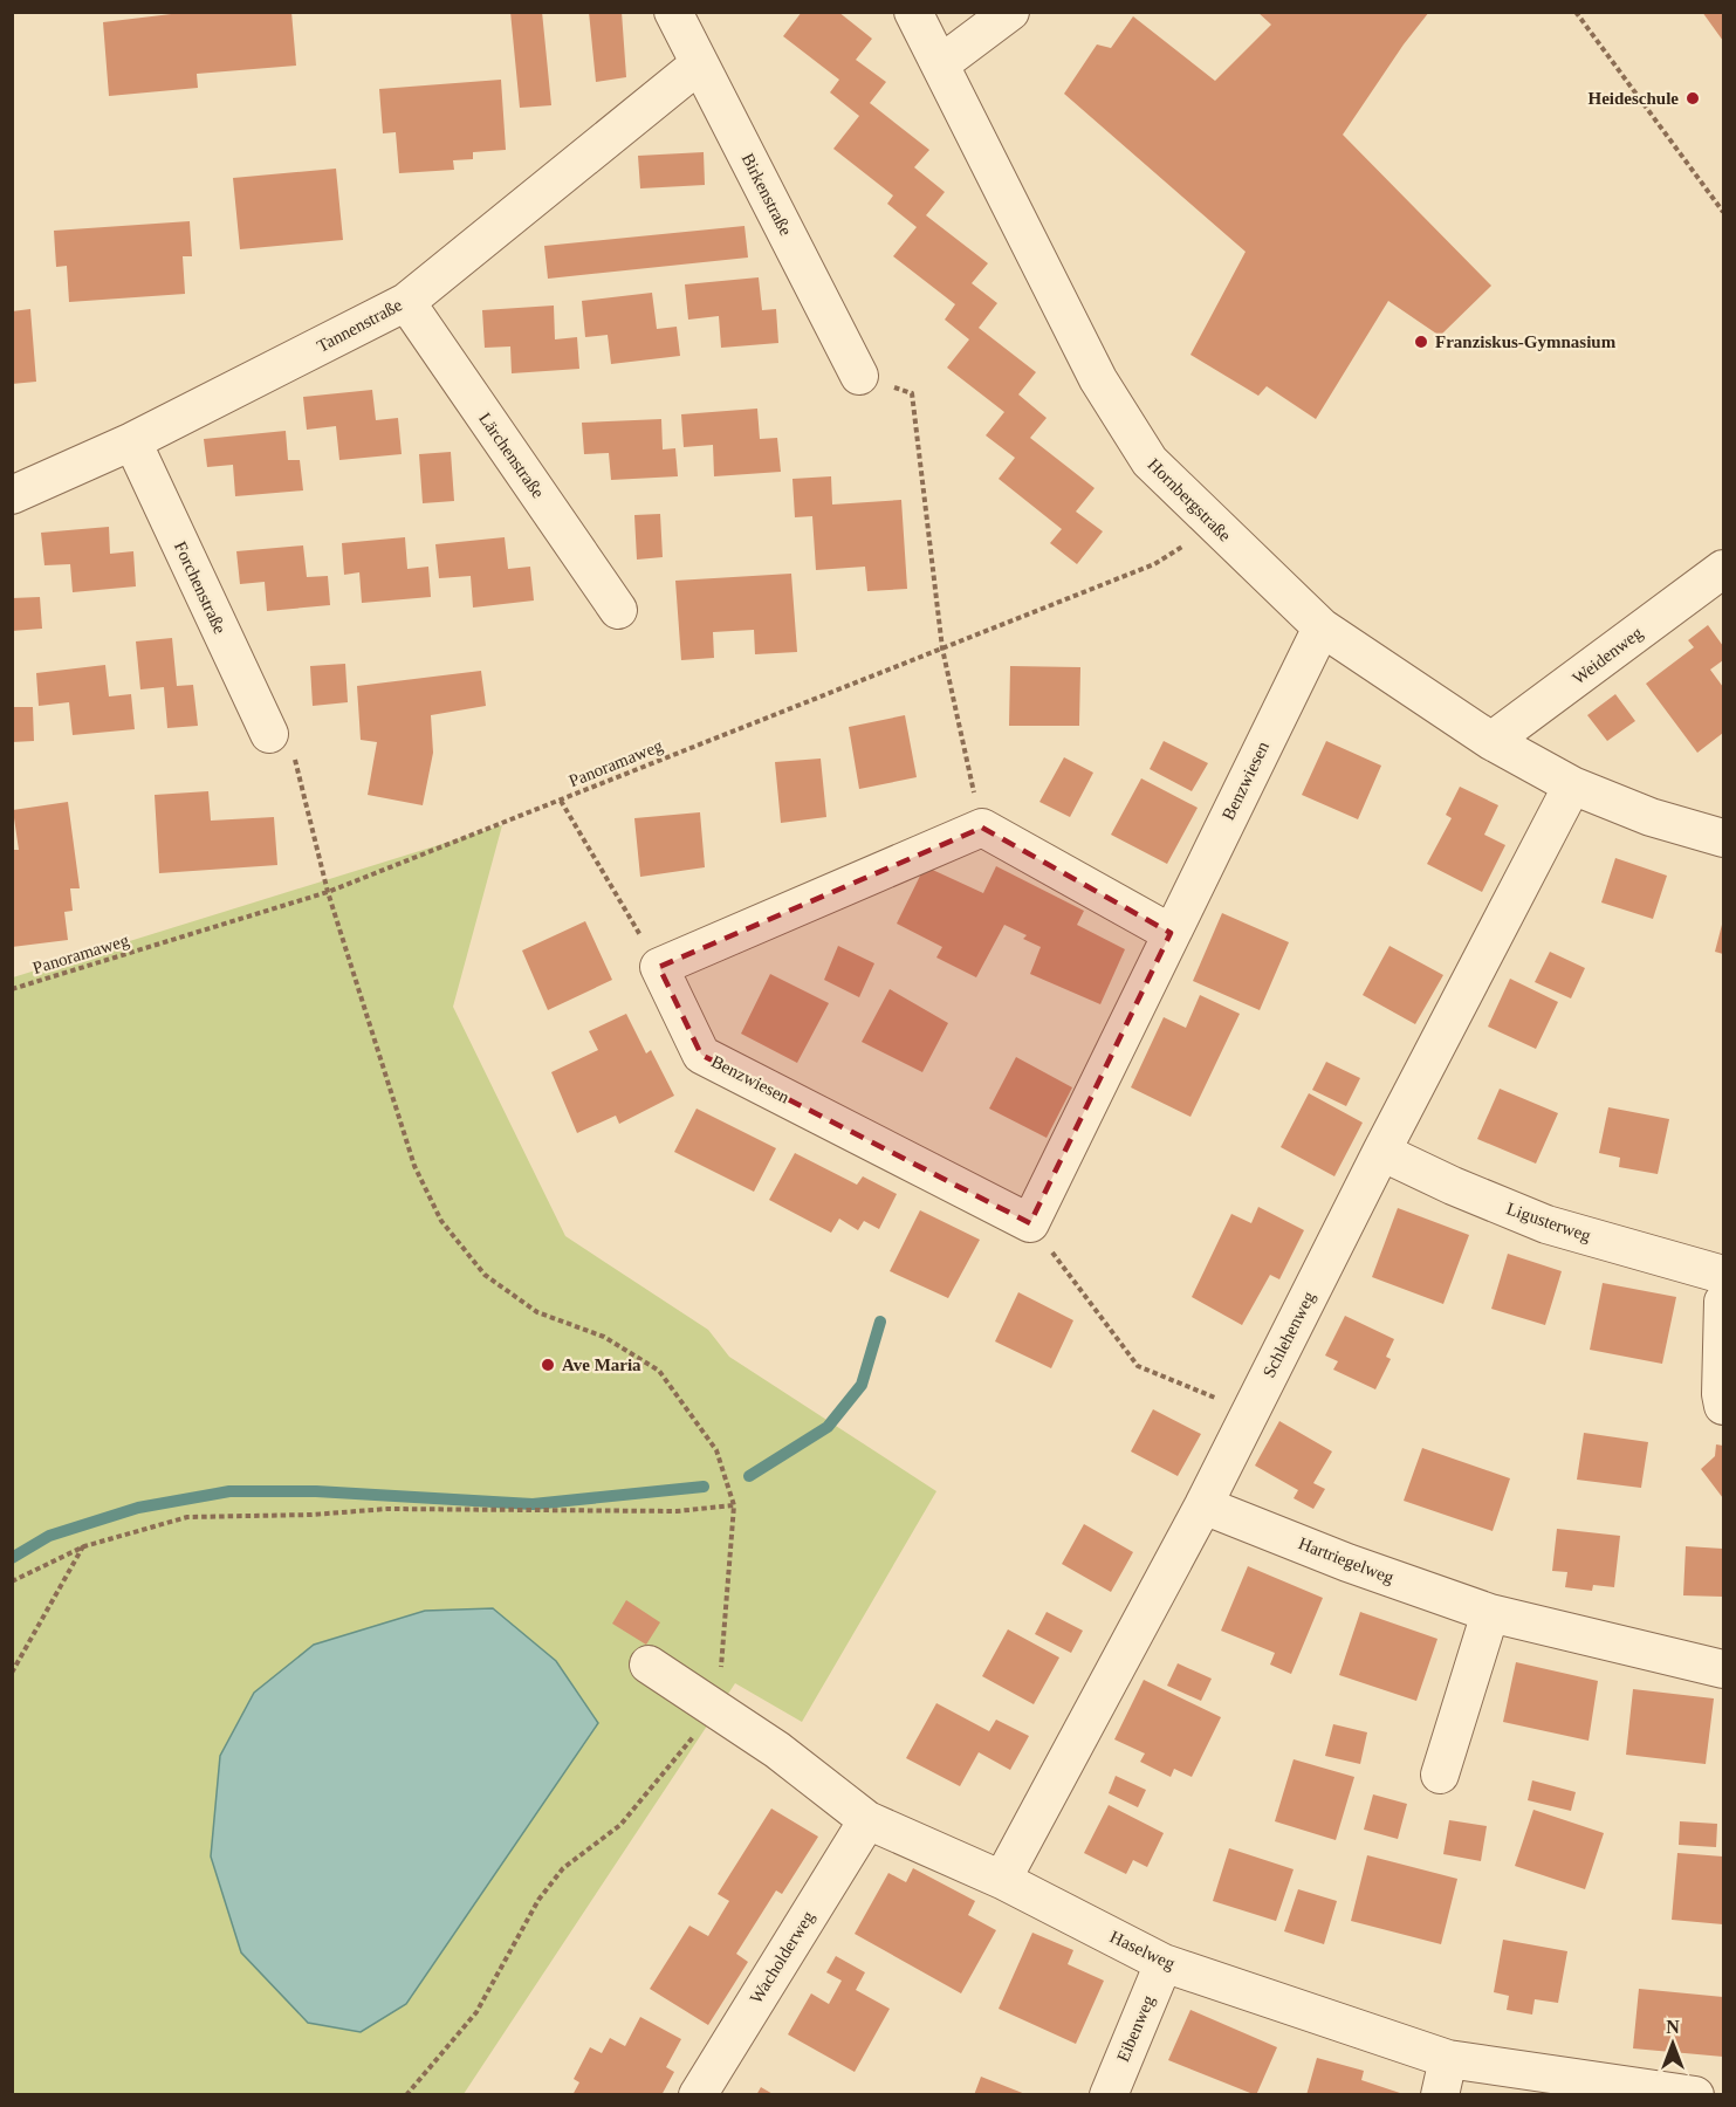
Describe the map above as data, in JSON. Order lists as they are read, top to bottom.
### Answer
{
  "streets": {
    "street": [
      "Birkenstraße",
      "Tannenstraße",
      "Lärchenstraße",
      "Hornbergstraße",
      "Forchenstraße",
      "Weidenweg",
      "Benzwiesen",
      "Ligusterweg",
      "Schlehenweg",
      "Hartriegelweg",
      "Haselweg",
      "Wacholderweg",
      "Eibenweg"
    ],
    "path": ["Panoramaweg"]
  },
  "crossings": [
    ["Birkenstraße", "Tannenstraße"],
    ["Tannenstraße", "Lärchenstraße"],
    ["Tannenstraße", "Forchenstraße"],
    ["Hornbergstraße", "Weidenweg"],
    ["Hornbergstraße", "Panoramaweg"],
    ["Hornbergstraße", "Benzwiesen"],
    ["Hornbergstraße", "Schlehenweg"],
    ["Ligusterweg", "Schlehenweg"],
    ["Schlehenweg", "Hartriegelweg"],
    ["Schlehenweg", "Haselweg"],
    ["Haselweg", "Wacholderweg"],
    ["Haselweg", "Eibenweg"]
  ],
  "places": ["Heideschule", "Franziskus-Gymnasium", "Ave Maria"],
  "north": "top"
}
